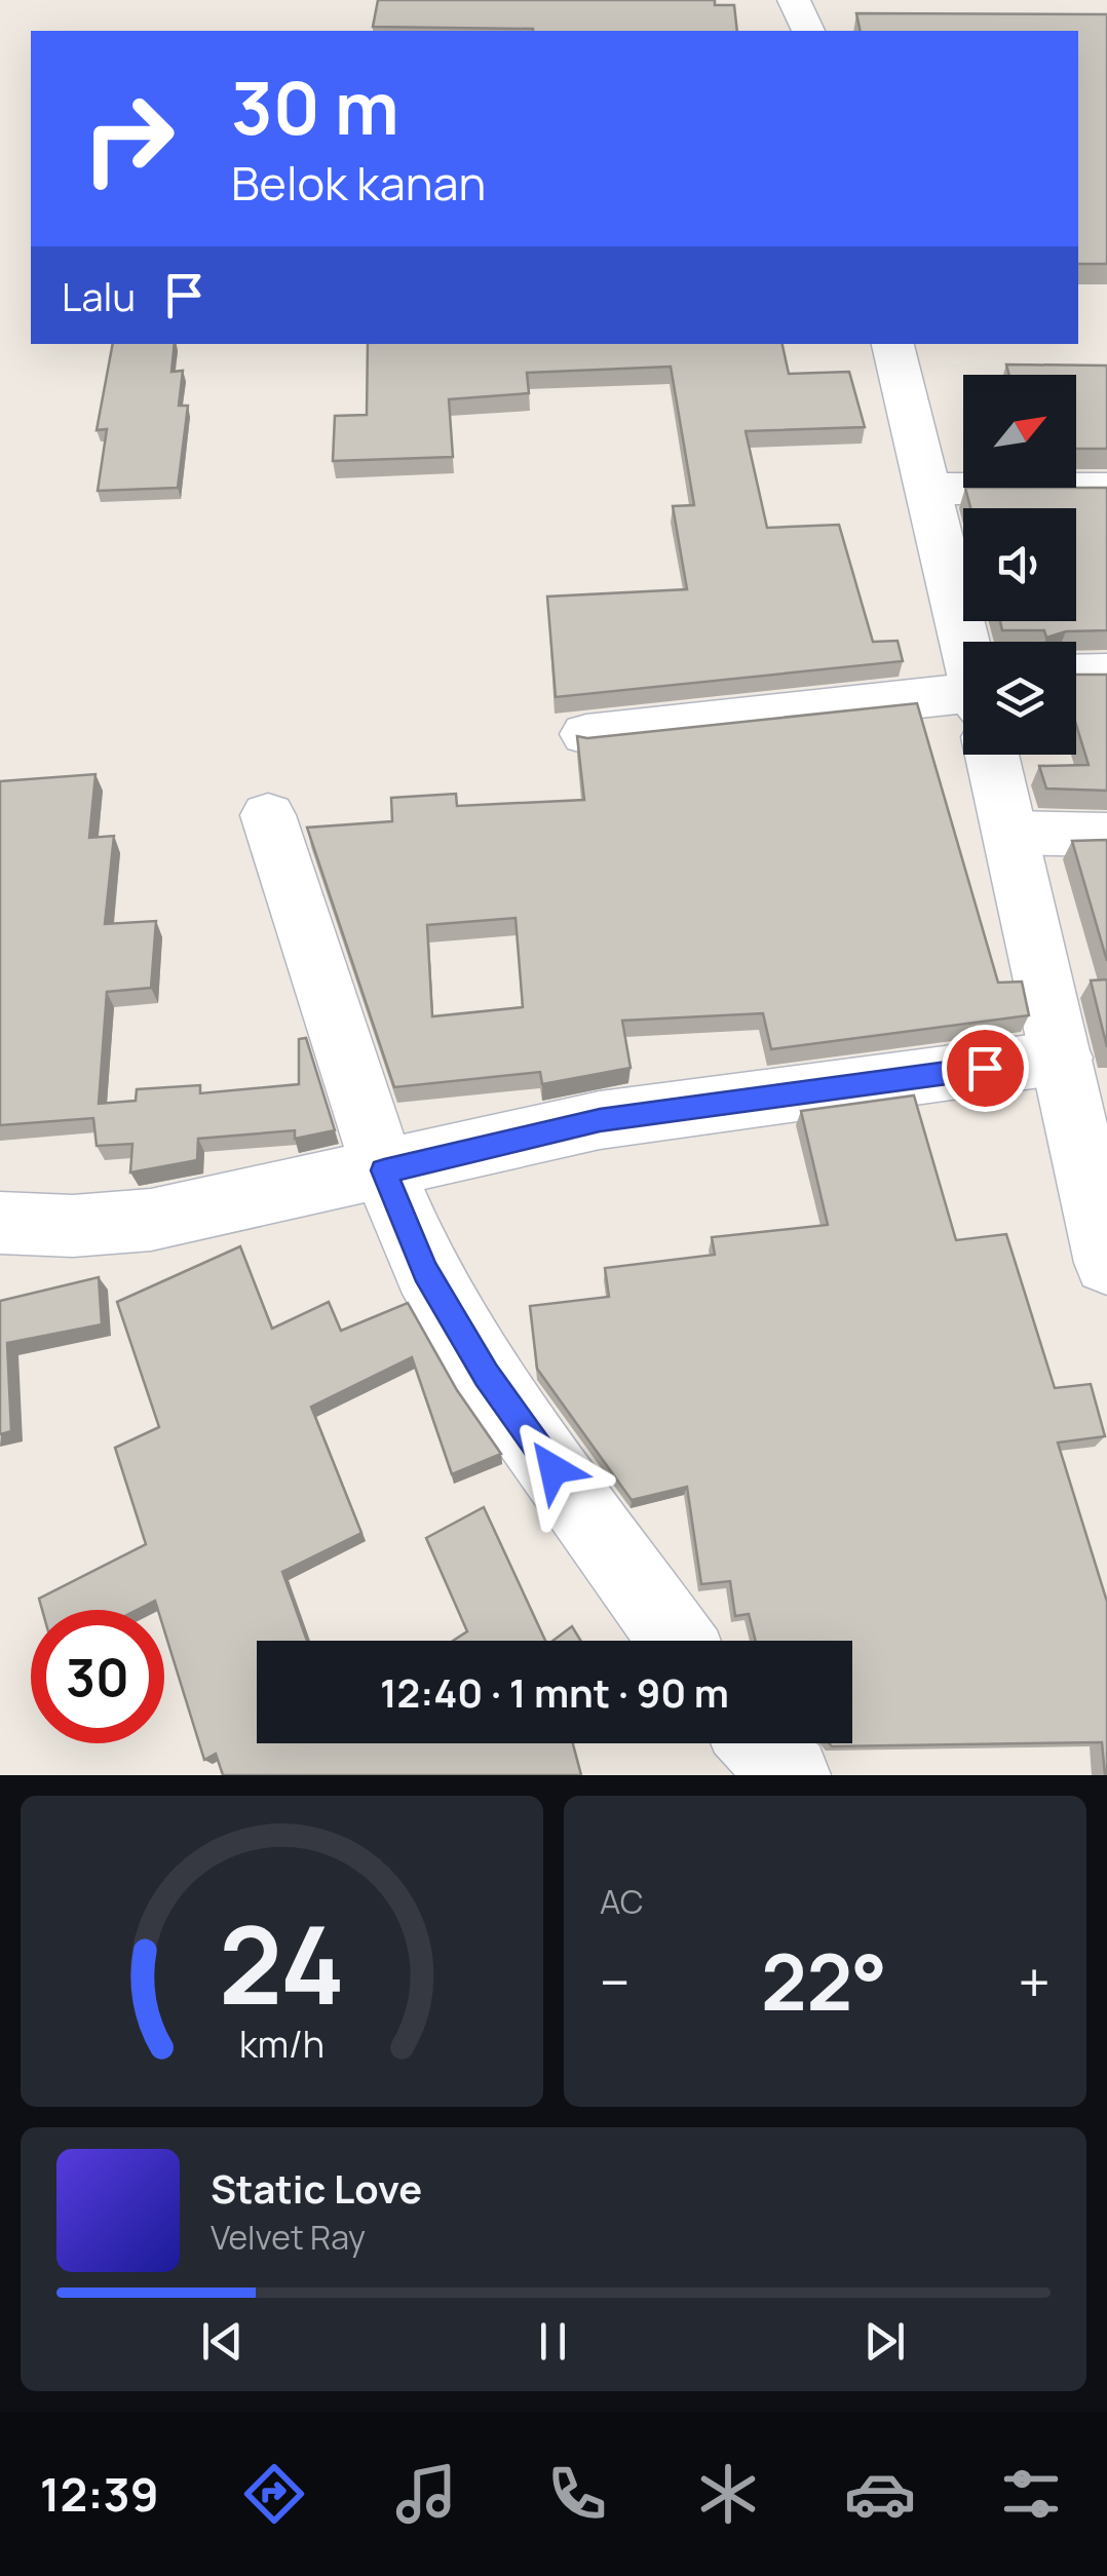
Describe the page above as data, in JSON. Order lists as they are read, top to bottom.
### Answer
{
  "north": "top right",
  "page": {
    "turn": ["30 m", "Belok kanan"],
    "then": "Lalu",
    "limit": "30",
    "trip": "12:40 · 1 mnt · 90 m",
    "tile": "AC",
    "heat": ["−", "22°", "+"],
    "song": ["Static Love", "Velvet Ray"],
    "tabs": "12:39",
    "gauge": ["24", "km/h"]
  }
}
